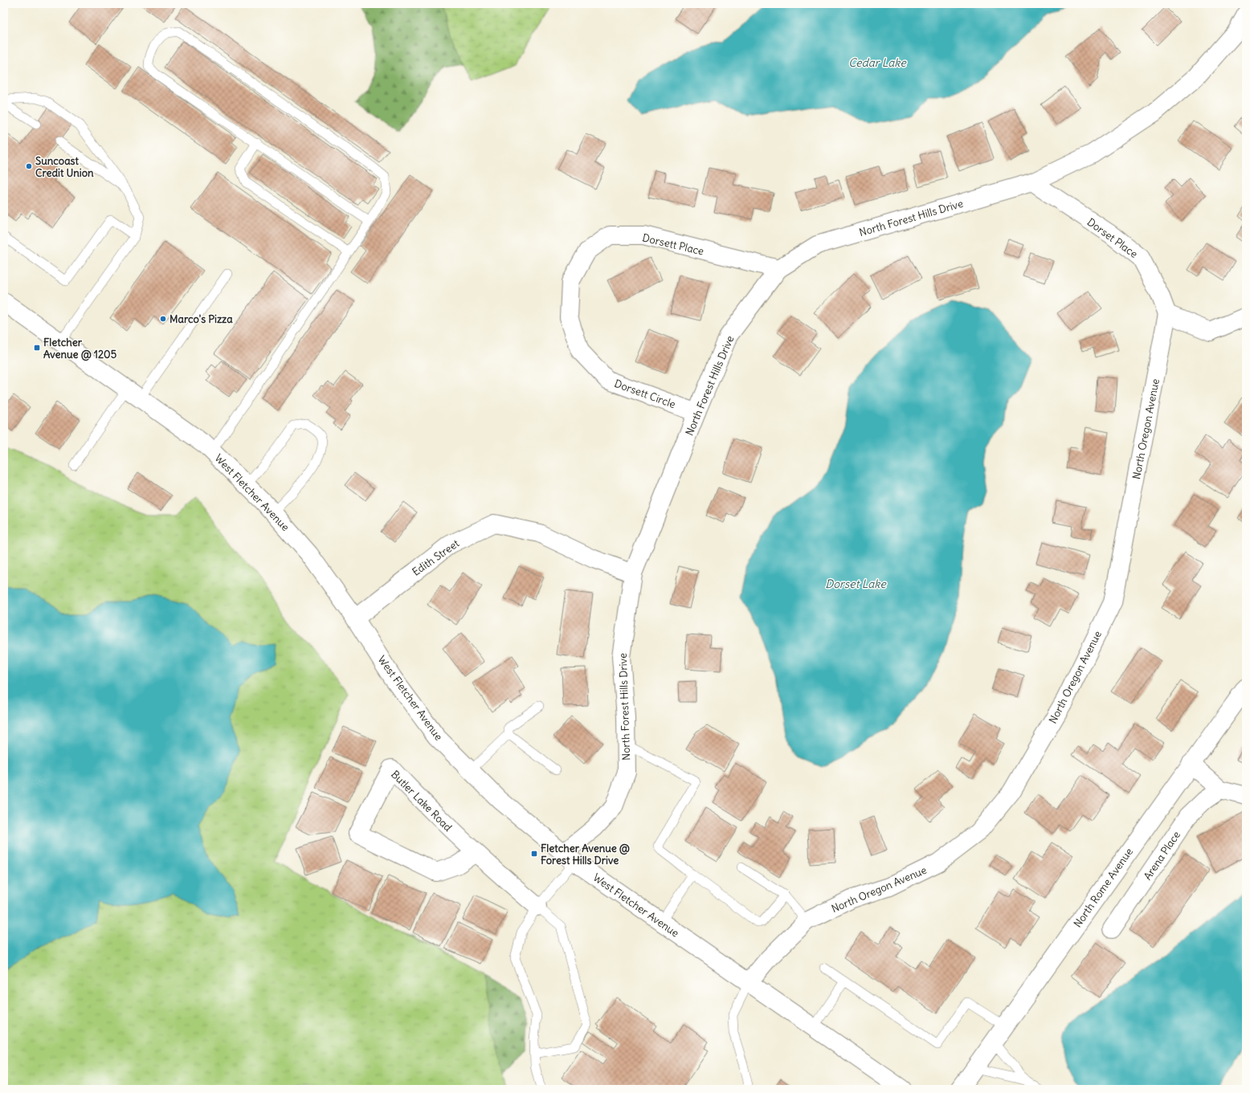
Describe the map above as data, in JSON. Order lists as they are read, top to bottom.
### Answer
{
  "streets": {
    "street": [
      "North Forest Hills Drive",
      "Dorset Place",
      "Dorsett Place",
      "Dorsett Circle",
      "North Oregon Avenue",
      "West Fletcher Avenue",
      "Edith Street",
      "Butler Lake Road",
      "Arena Place",
      "North Rome Avenue"
    ]
  },
  "crossings": [
    ["North Forest Hills Drive", "Dorset Place"],
    ["North Forest Hills Drive", "Dorsett Place"],
    ["North Forest Hills Drive", "Dorsett Circle"],
    ["North Forest Hills Drive", "West Fletcher Avenue"],
    ["North Forest Hills Drive", "Edith Street"],
    ["Dorset Place", "North Oregon Avenue"],
    ["Dorsett Place", "Dorsett Circle"],
    ["North Oregon Avenue", "West Fletcher Avenue"],
    ["West Fletcher Avenue", "Edith Street"]
  ],
  "water": ["Cedar Lake", "Dorset Lake"],
  "places": {
    "other": ["Suncoast Credit Union", "Marco's Pizza"],
    "transit": ["Fletcher Avenue @ 1205", "Fletcher Avenue @ Forest Hills Drive"]
  }
}
